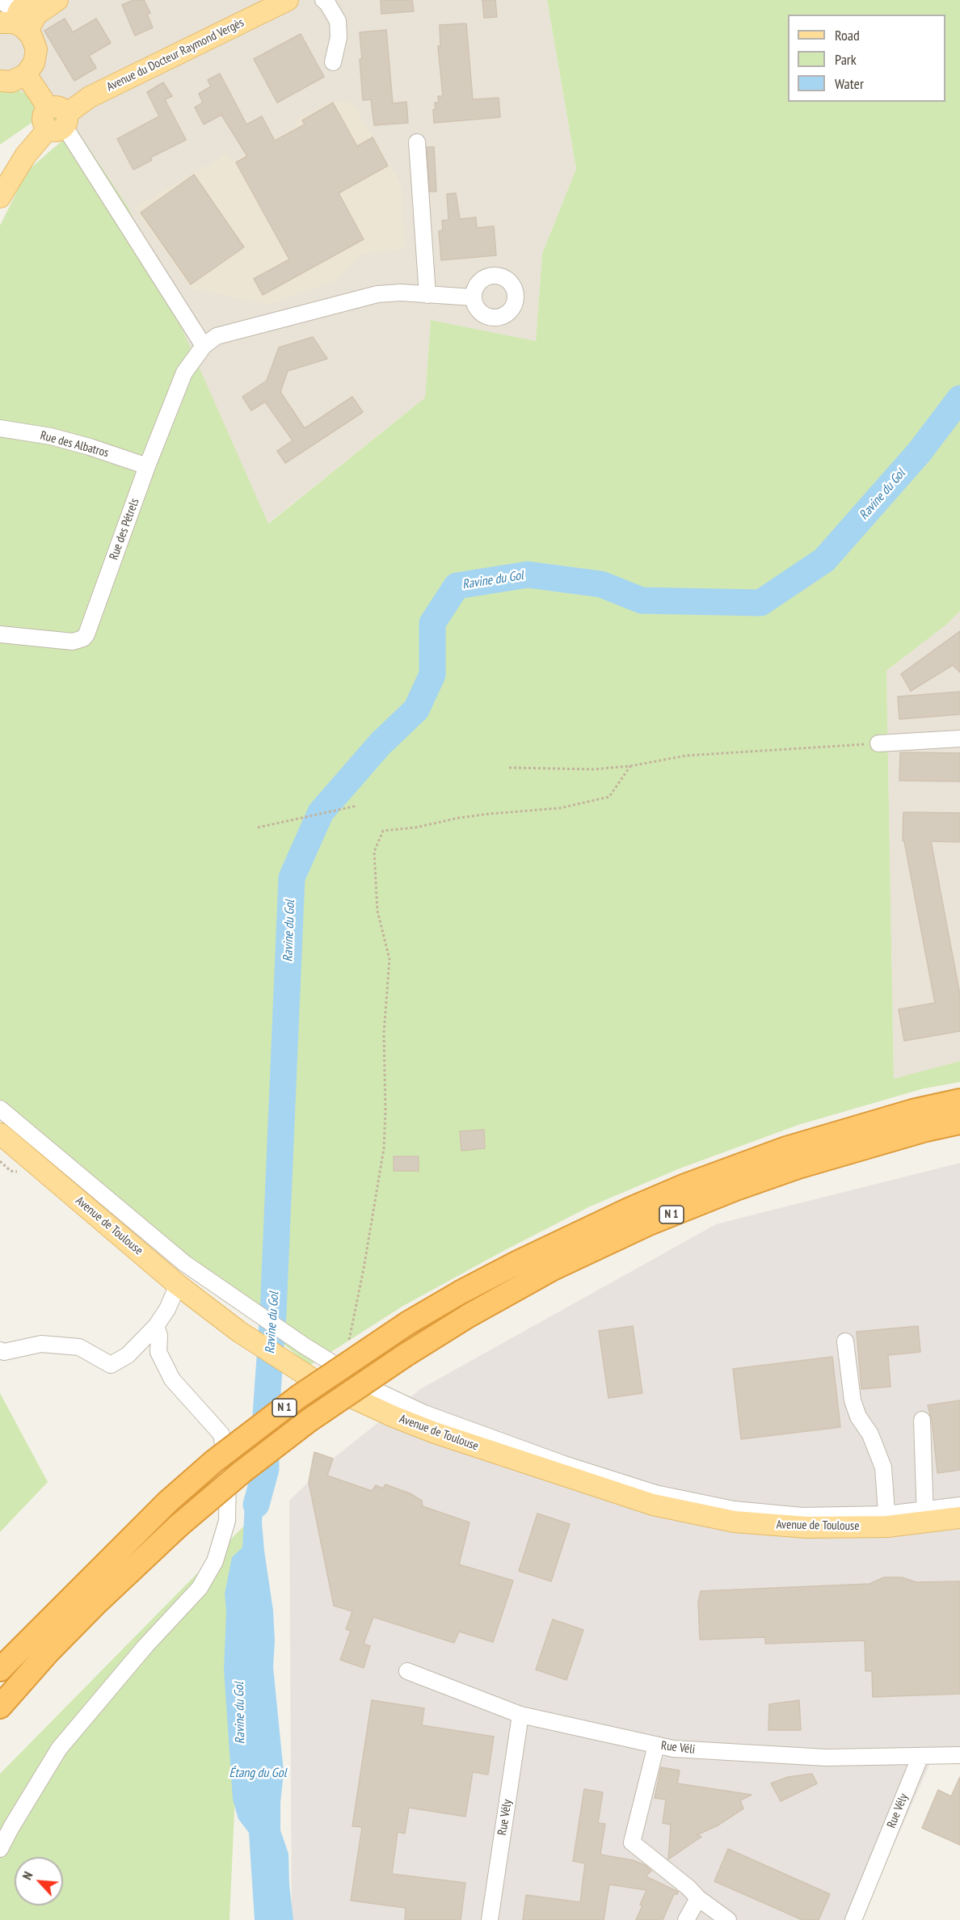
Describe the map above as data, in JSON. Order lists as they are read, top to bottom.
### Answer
{
  "streets": {
    "highway": ["N 1"],
    "main road": ["Avenue du Docteur Raymond Vergès", "Avenue de Toulouse"],
    "street": [
      "Rue des Albatros",
      "Rue des Pétrels",
      "Rue Véli",
      "Rue Vély"
    ]
  },
  "crossings": [
    ["Rue des Albatros", "Rue des Pétrels"],
    ["Rue Véli", "Rue Vély"]
  ],
  "water": ["Ravine du Gol", "Étang du Gol"],
  "legend": ["Road", "Park", "Water"],
  "north": "top left"
}
